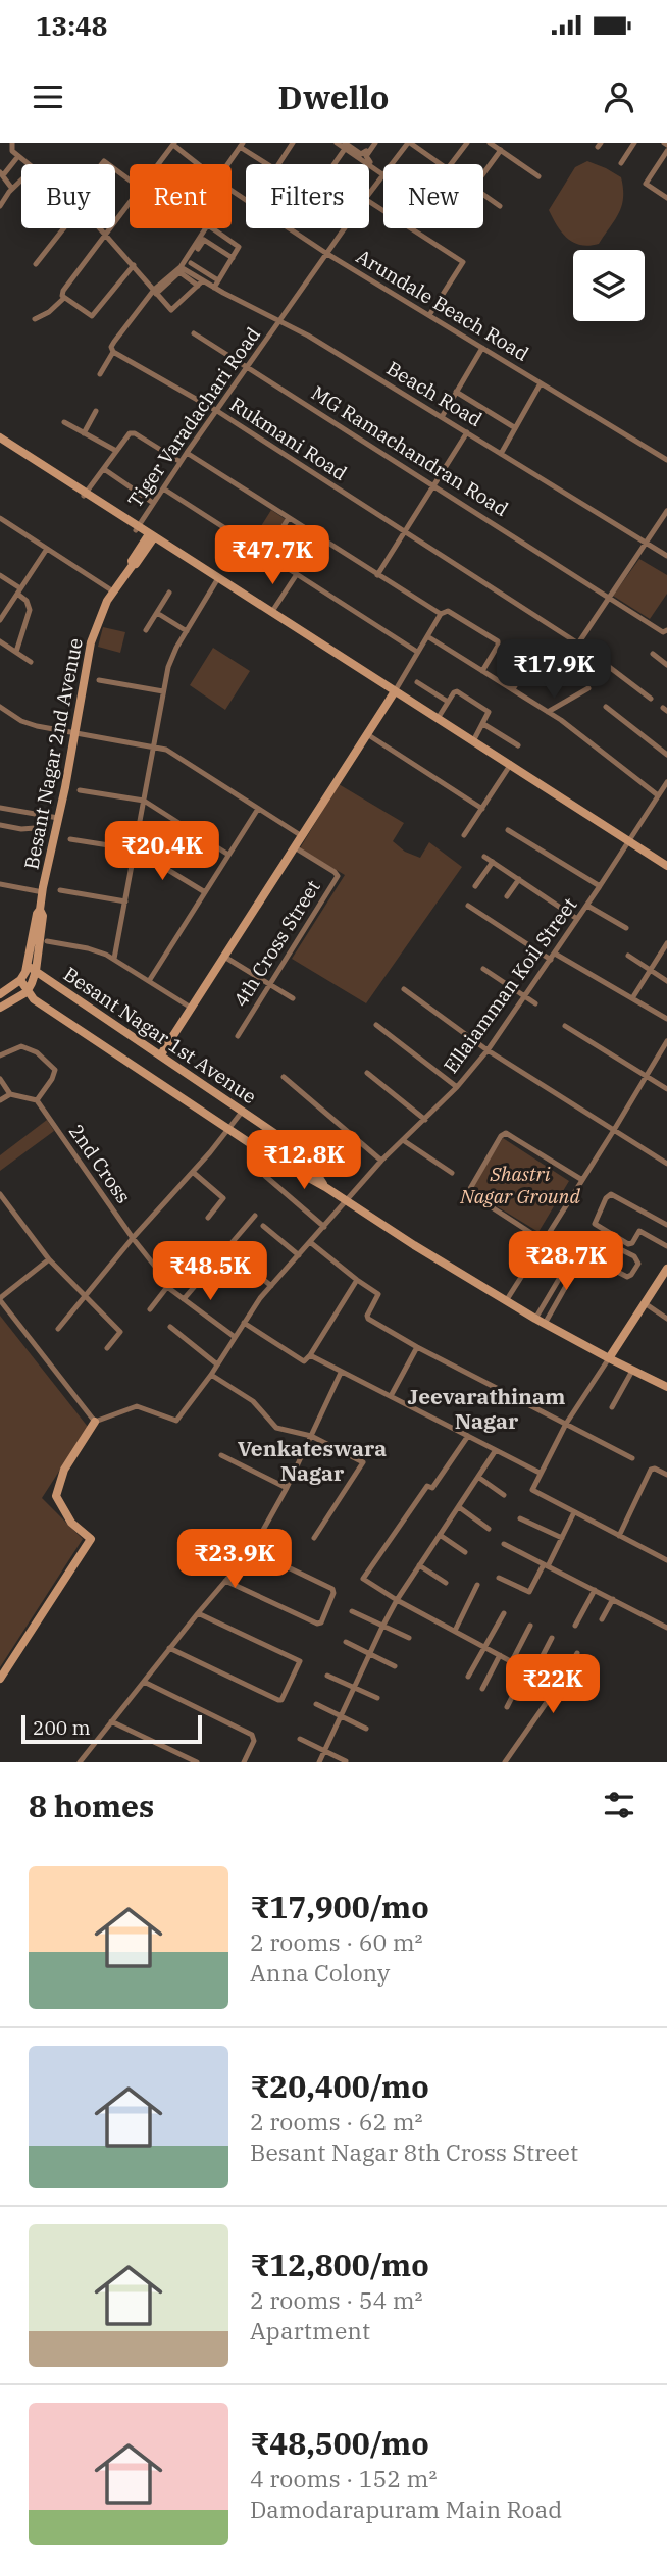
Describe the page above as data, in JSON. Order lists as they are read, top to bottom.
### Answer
{
  "streets": {
    "street": [
      "Arundale Beach Road",
      "Beach Road",
      "Tiger Varadachari Road",
      "Rukmani Road",
      "MG Ramachandran Road",
      "Besant Nagar 2nd Avenue",
      "4th Cross Street",
      "Ellaiamman Koil Street",
      "Besant Nagar 1st Avenue",
      "2nd Cross"
    ]
  },
  "crossings": [
    ["Arundale Beach Road", "Tiger Varadachari Road"],
    ["Beach Road", "Tiger Varadachari Road"],
    ["Tiger Varadachari Road", "Rukmani Road"],
    ["Tiger Varadachari Road", "MG Ramachandran Road"],
    ["Besant Nagar 2nd Avenue", "Besant Nagar 1st Avenue"]
  ],
  "districts": ["Jeevarathinam Nagar", "Venkateswara Nagar"],
  "parks": ["Shastri Nagar Ground"],
  "scale_bar": "200 m",
  "page": {
    "status": "13:48",
    "header": "Dwello",
    "chip": [
      "Buy",
      "Rent",
      "Filters",
      "New"
    ],
    "price": [
      "₹47.7K",
      "₹17.9K",
      "₹20.4K",
      "₹12.8K",
      "₹28.7K",
      "₹48.5K",
      "₹23.9K",
      "₹22K"
    ],
    "scale": "200 m",
    "heading": "8 homes",
    "list": [
      {
        "name": "₹17,900/mo",
        "note": "2 rooms · 60 m² · Anna Colony"
      },
      {
        "name": "₹20,400/mo",
        "note": "2 rooms · 62 m² · Besant Nagar 8th Cross Street"
      },
      {
        "name": "₹12,800/mo",
        "note": "2 rooms · 54 m² · Apartment"
      },
      {
        "name": "₹48,500/mo",
        "note": "4 rooms · 152 m² · Damodarapuram Main Road"
      }
    ]
  }
}
